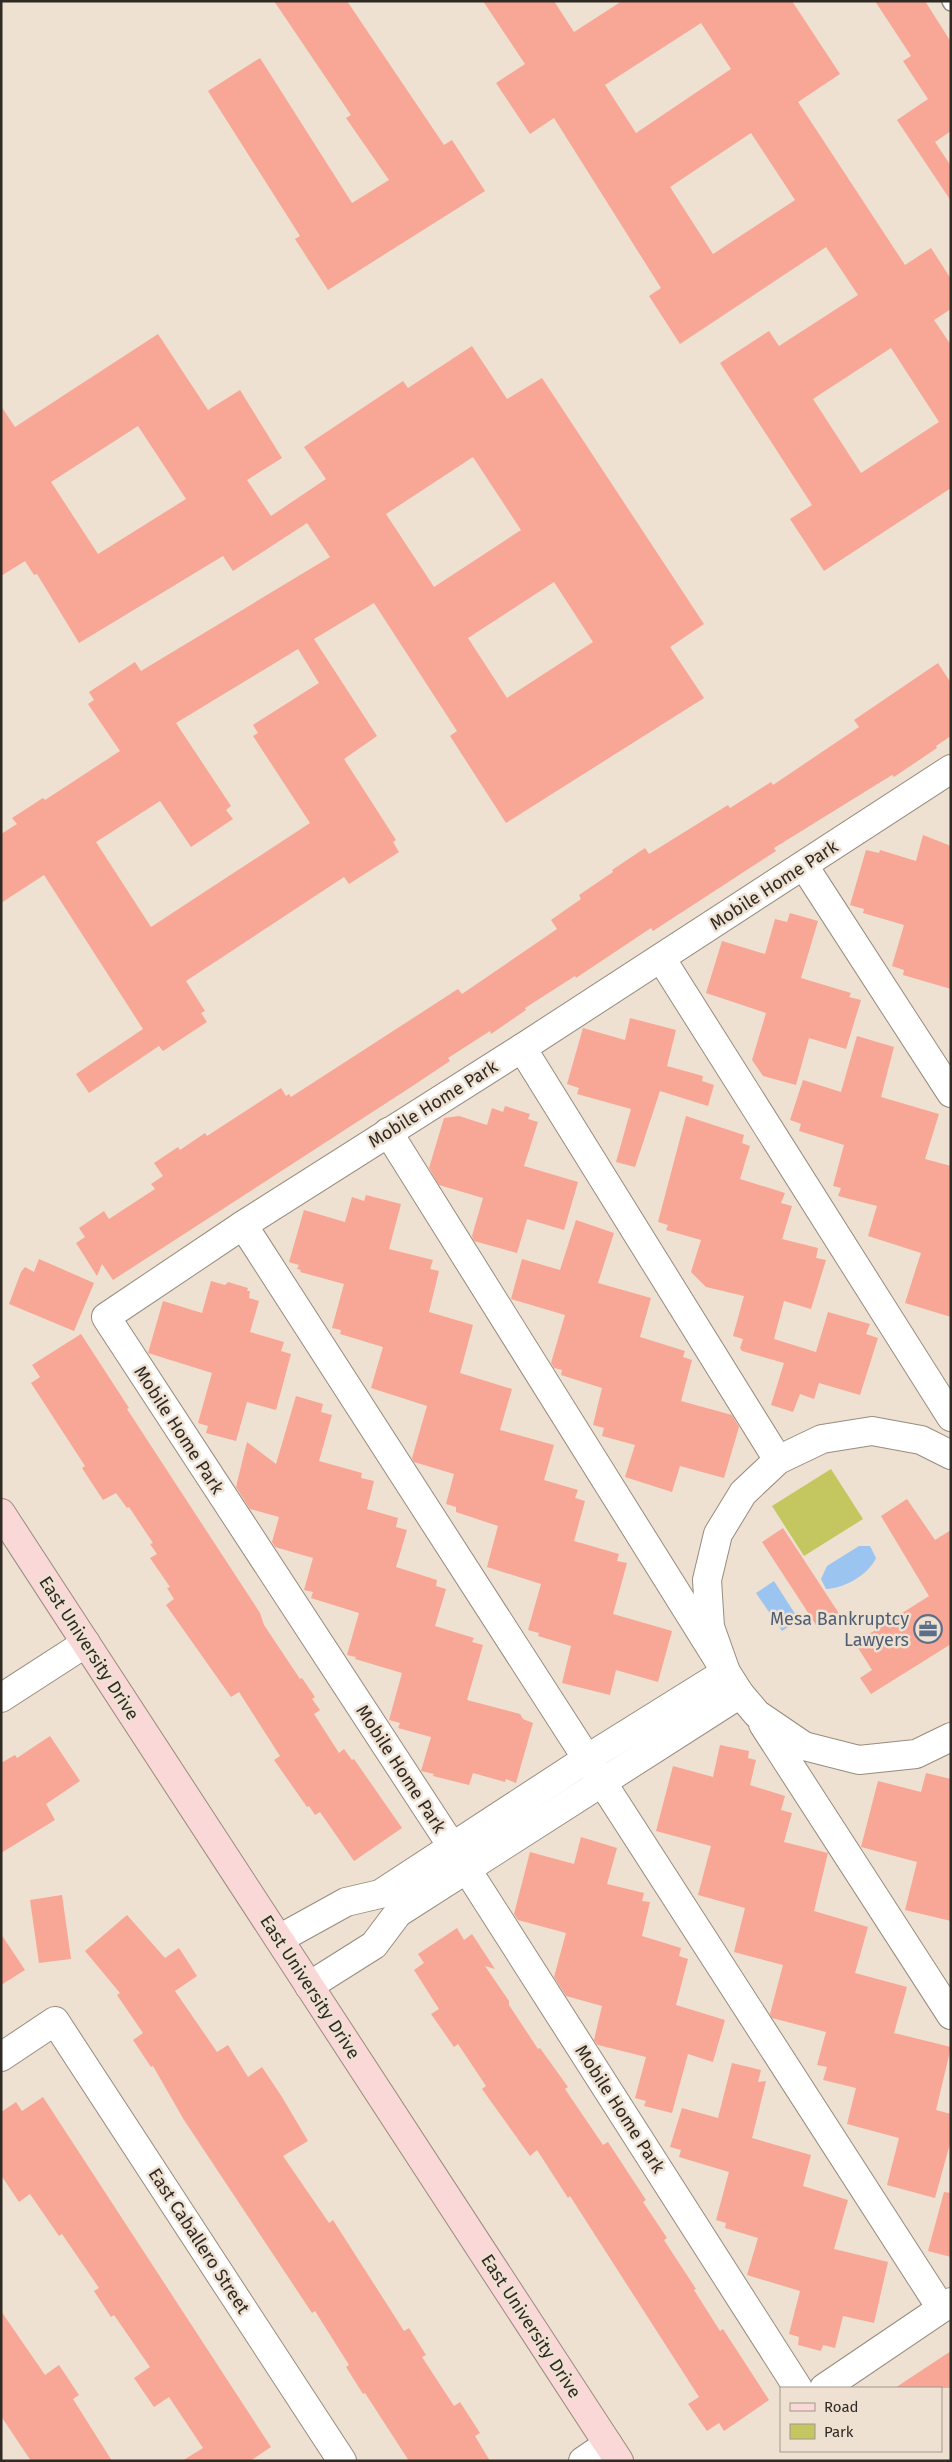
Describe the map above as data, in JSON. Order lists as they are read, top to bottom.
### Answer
{
  "streets": {
    "main road": ["East University Drive"],
    "street": ["Mobile Home Park", "East Caballero Street"]
  },
  "places": {
    "office": ["Mesa Bankruptcy Lawyers"]
  },
  "legend": ["Road", "Park"]
}
